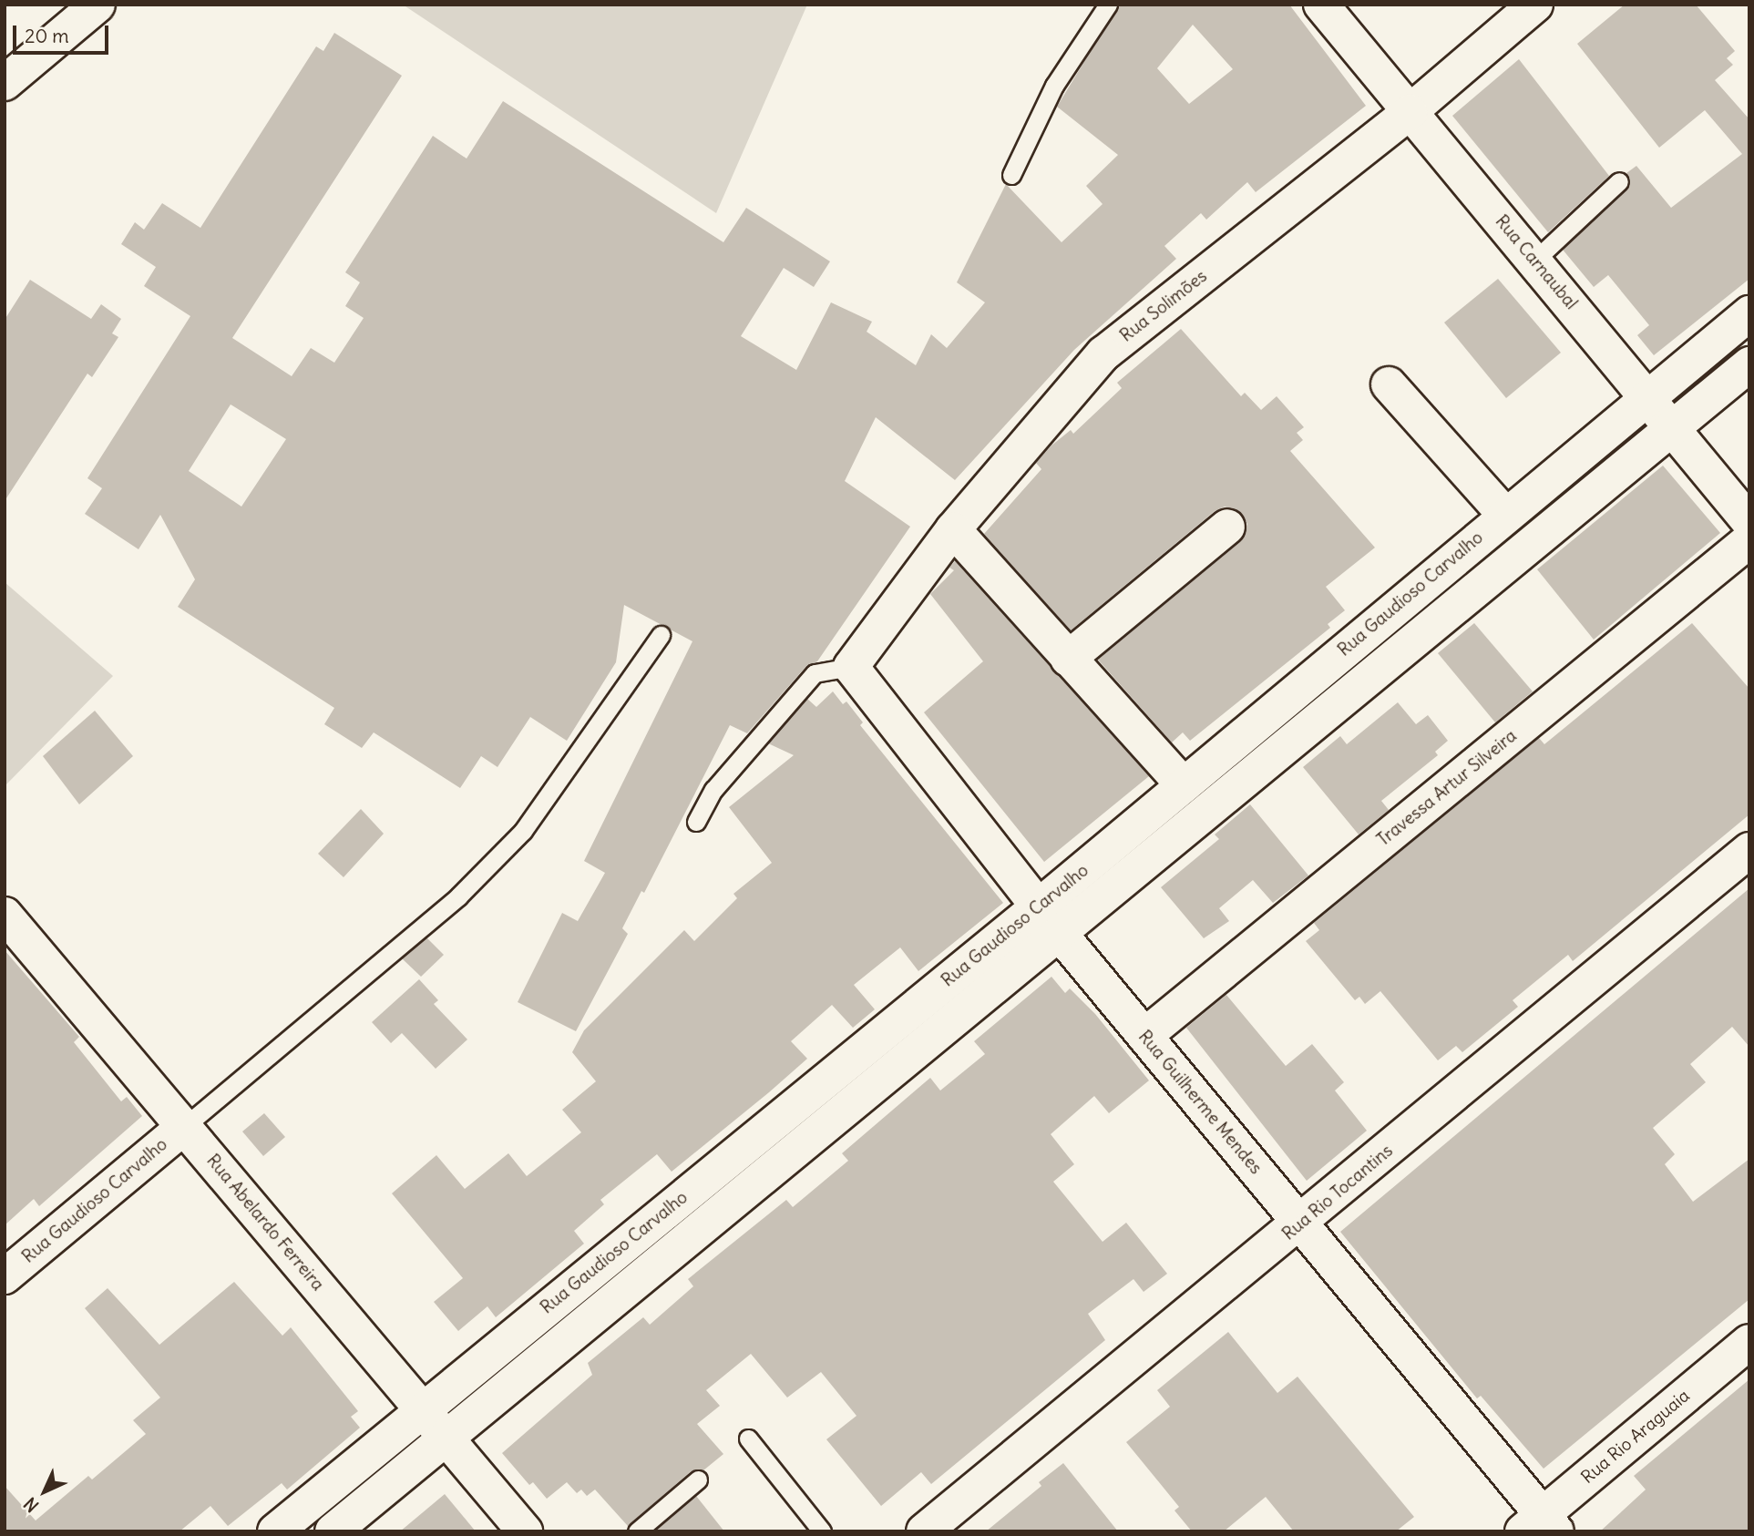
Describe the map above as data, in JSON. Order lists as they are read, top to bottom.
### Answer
{
  "streets": {
    "street": [
      "Rua Carnaubal",
      "Rua Solimões",
      "Rua Gaudioso Carvalho",
      "Travessa Artur Silveira",
      "Rua Guilherme Mendes",
      "Rua Rio Tocantins",
      "Rua Abelardo Ferreira",
      "Rua Rio Araguaia"
    ]
  },
  "crossings": [
    ["Rua Carnaubal", "Rua Solimões"],
    ["Rua Carnaubal", "Rua Gaudioso Carvalho"],
    ["Rua Solimões", "Rua Guilherme Mendes"],
    ["Rua Gaudioso Carvalho", "Rua Guilherme Mendes"],
    ["Rua Gaudioso Carvalho", "Rua Abelardo Ferreira"],
    ["Travessa Artur Silveira", "Rua Guilherme Mendes"],
    ["Rua Guilherme Mendes", "Rua Rio Tocantins"],
    ["Rua Guilherme Mendes", "Rua Rio Araguaia"]
  ],
  "scale_bar": "20 m",
  "north": "bottom left"
}
